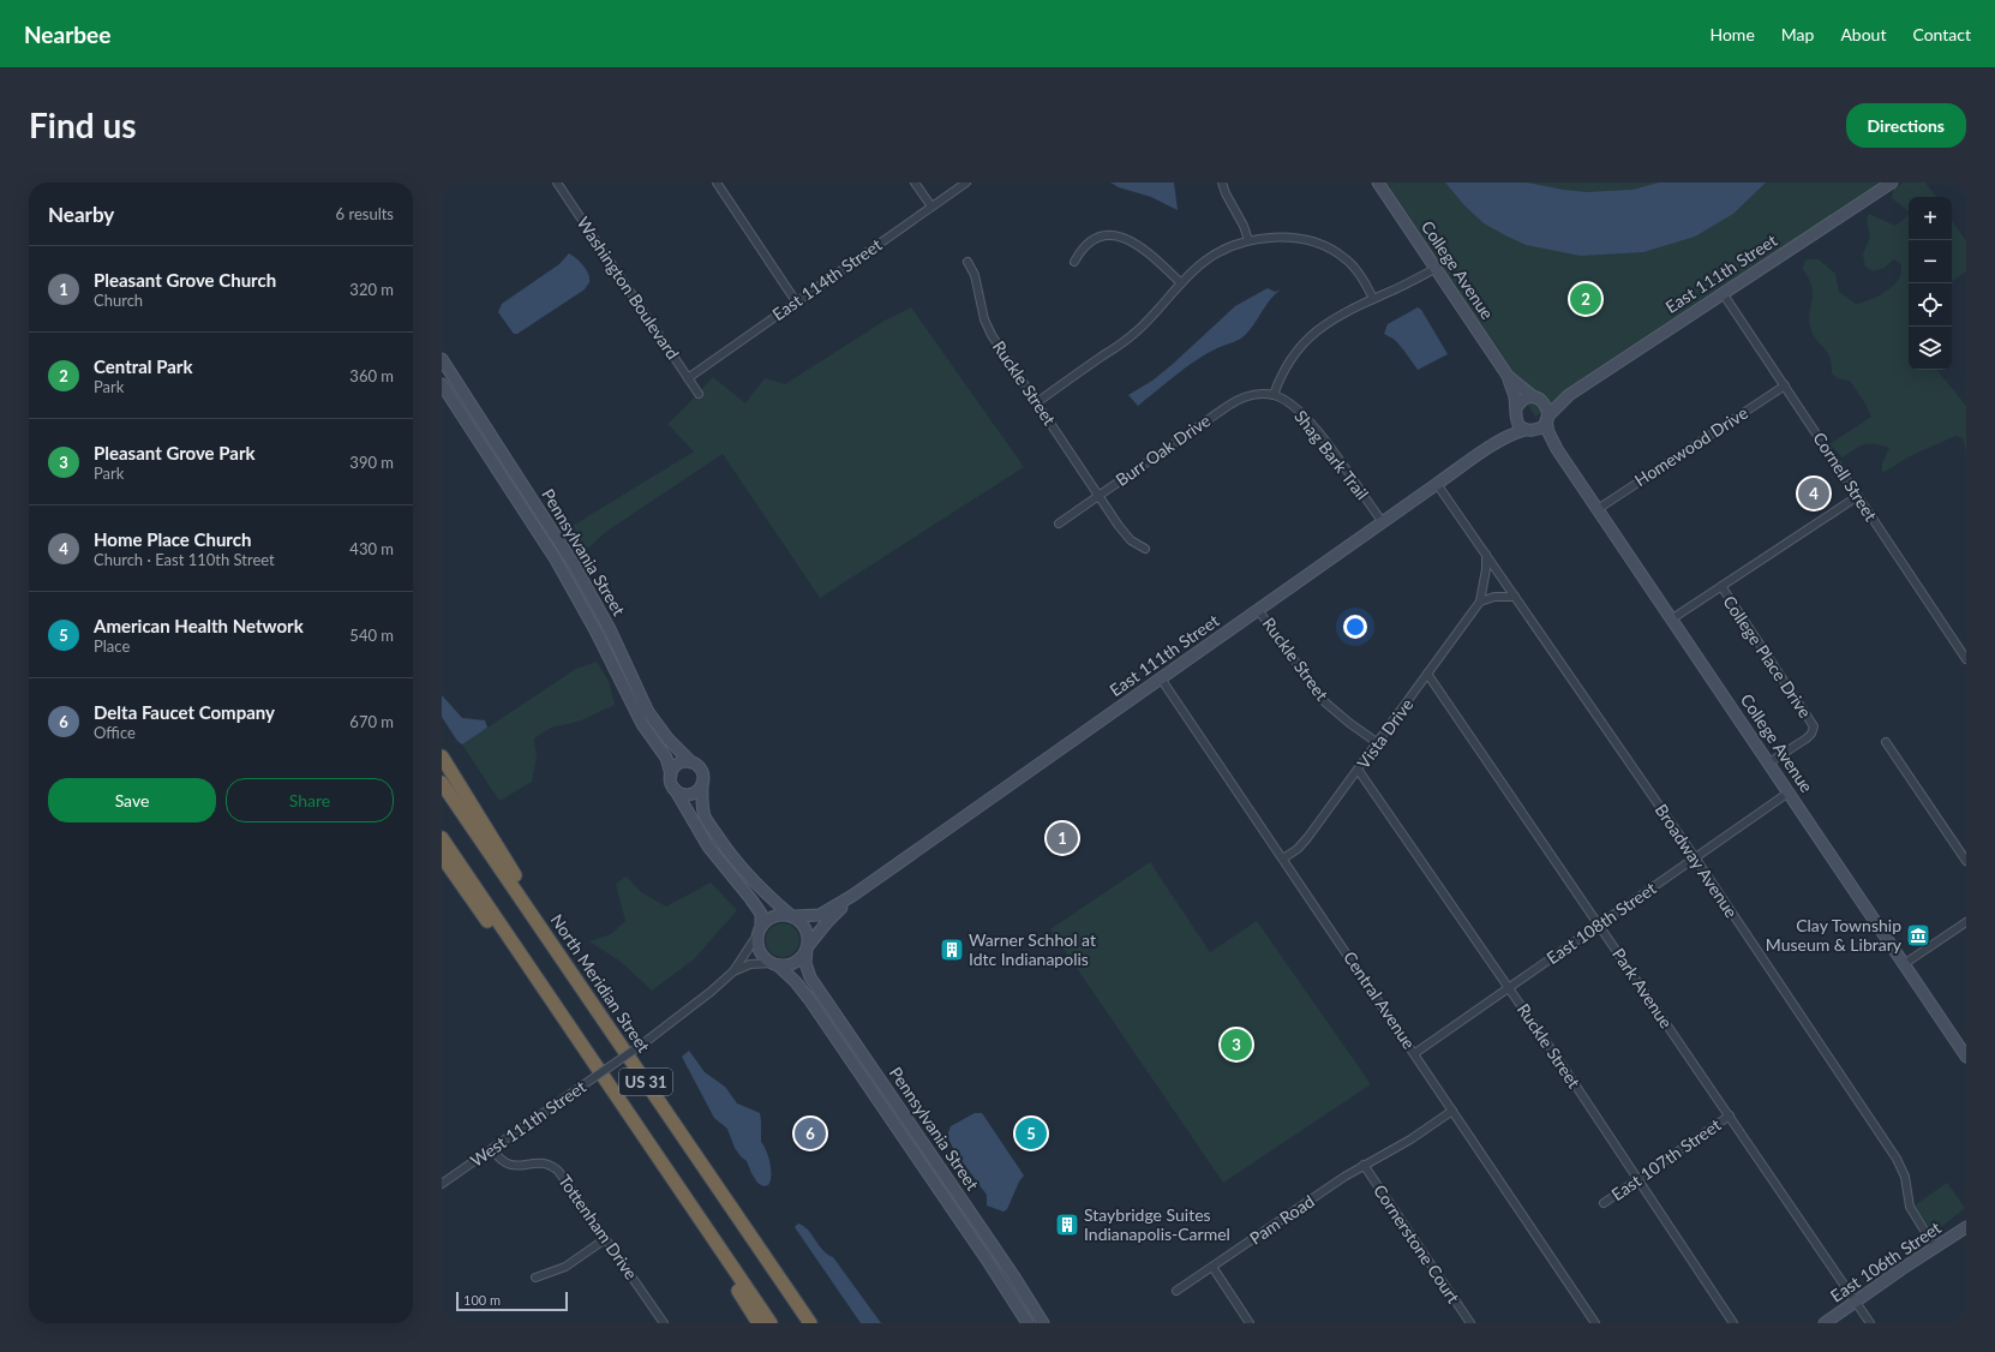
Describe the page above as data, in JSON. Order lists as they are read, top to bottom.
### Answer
{
  "streets": {
    "highway": ["North Meridian Street", "US 31"],
    "main road": [
      "College Avenue",
      "East 111th Street",
      "Pennsylvania Street",
      "East 106th Street"
    ],
    "street": [
      "East 114th Street",
      "Washington Boulevard",
      "Ruckle Street",
      "Homewood Drive",
      "Burr Oak Drive",
      "Shag Bark Trail",
      "Cornell Street",
      "College Place Drive",
      "Vista Drive",
      "Broadway Avenue",
      "East 108th Street",
      "Park Avenue",
      "Central Avenue",
      "West 111th Street",
      "East 107th Street",
      "Pam Road",
      "Tottenham Drive",
      "Cornerstone Court"
    ]
  },
  "crossings": [
    ["College Avenue", "East 111th Street"],
    ["College Avenue", "Homewood Drive"],
    ["College Avenue", "College Place Drive"],
    ["College Avenue", "East 108th Street"],
    ["East 111th Street", "Ruckle Street"],
    ["East 111th Street", "Shag Bark Trail"],
    ["East 111th Street", "Cornell Street"],
    ["East 111th Street", "Pennsylvania Street"],
    ["East 111th Street", "Broadway Avenue"],
    ["East 111th Street", "Central Avenue"],
    ["East 114th Street", "Washington Boulevard"],
    ["Ruckle Street", "Burr Oak Drive"],
    ["Ruckle Street", "Vista Drive"],
    ["Ruckle Street", "East 108th Street"],
    ["Ruckle Street", "East 107th Street"],
    ["Homewood Drive", "Cornell Street"],
    ["Burr Oak Drive", "Shag Bark Trail"],
    ["Vista Drive", "Broadway Avenue"],
    ["Vista Drive", "Park Avenue"],
    ["Vista Drive", "Central Avenue"],
    ["Broadway Avenue", "East 108th Street"],
    ["Broadway Avenue", "East 106th Street"],
    ["East 108th Street", "Park Avenue"],
    ["East 108th Street", "Central Avenue"],
    ["Park Avenue", "East 107th Street"],
    ["Park Avenue", "East 106th Street"],
    ["Central Avenue", "Pam Road"],
    ["West 111th Street", "Tottenham Drive"],
    ["Pam Road", "Cornerstone Court"]
  ],
  "places": {
    "museum": ["Clay Township Museum & Library"],
    "building": ["Warner Schhol at Idtc Indianapolis", "Staybridge Suites Indianapolis-Carmel"]
  },
  "scale_bar": "100 m",
  "page": {
    "header": "Nearbee",
    "nav": [
      "Home",
      "Map",
      "About",
      "Contact"
    ],
    "buttons": [
      "Directions",
      ["Save", "Share"]
    ],
    "title": "Find us",
    "heading": ["Nearby", "6 results"],
    "map_buttons": ["+", "−"],
    "list": [
      {
        "mark": "1",
        "name": "Pleasant Grove Church",
        "note": "Church",
        "value": "320 m"
      },
      {
        "mark": "2",
        "name": "Central Park",
        "note": "Park",
        "value": "360 m"
      },
      {
        "mark": "3",
        "name": "Pleasant Grove Park",
        "note": "Park",
        "value": "390 m"
      },
      {
        "mark": "4",
        "name": "Home Place Church",
        "note": "Church · East 110th Street",
        "value": "430 m"
      },
      {
        "mark": "5",
        "name": "American Health Network",
        "note": "Place",
        "value": "540 m"
      },
      {
        "mark": "6",
        "name": "Delta Faucet Company",
        "note": "Office",
        "value": "670 m"
      }
    ],
    "pins": [
      "2",
      "4",
      "1",
      "3",
      "5",
      "6"
    ],
    "scale": "100 m"
  }
}
